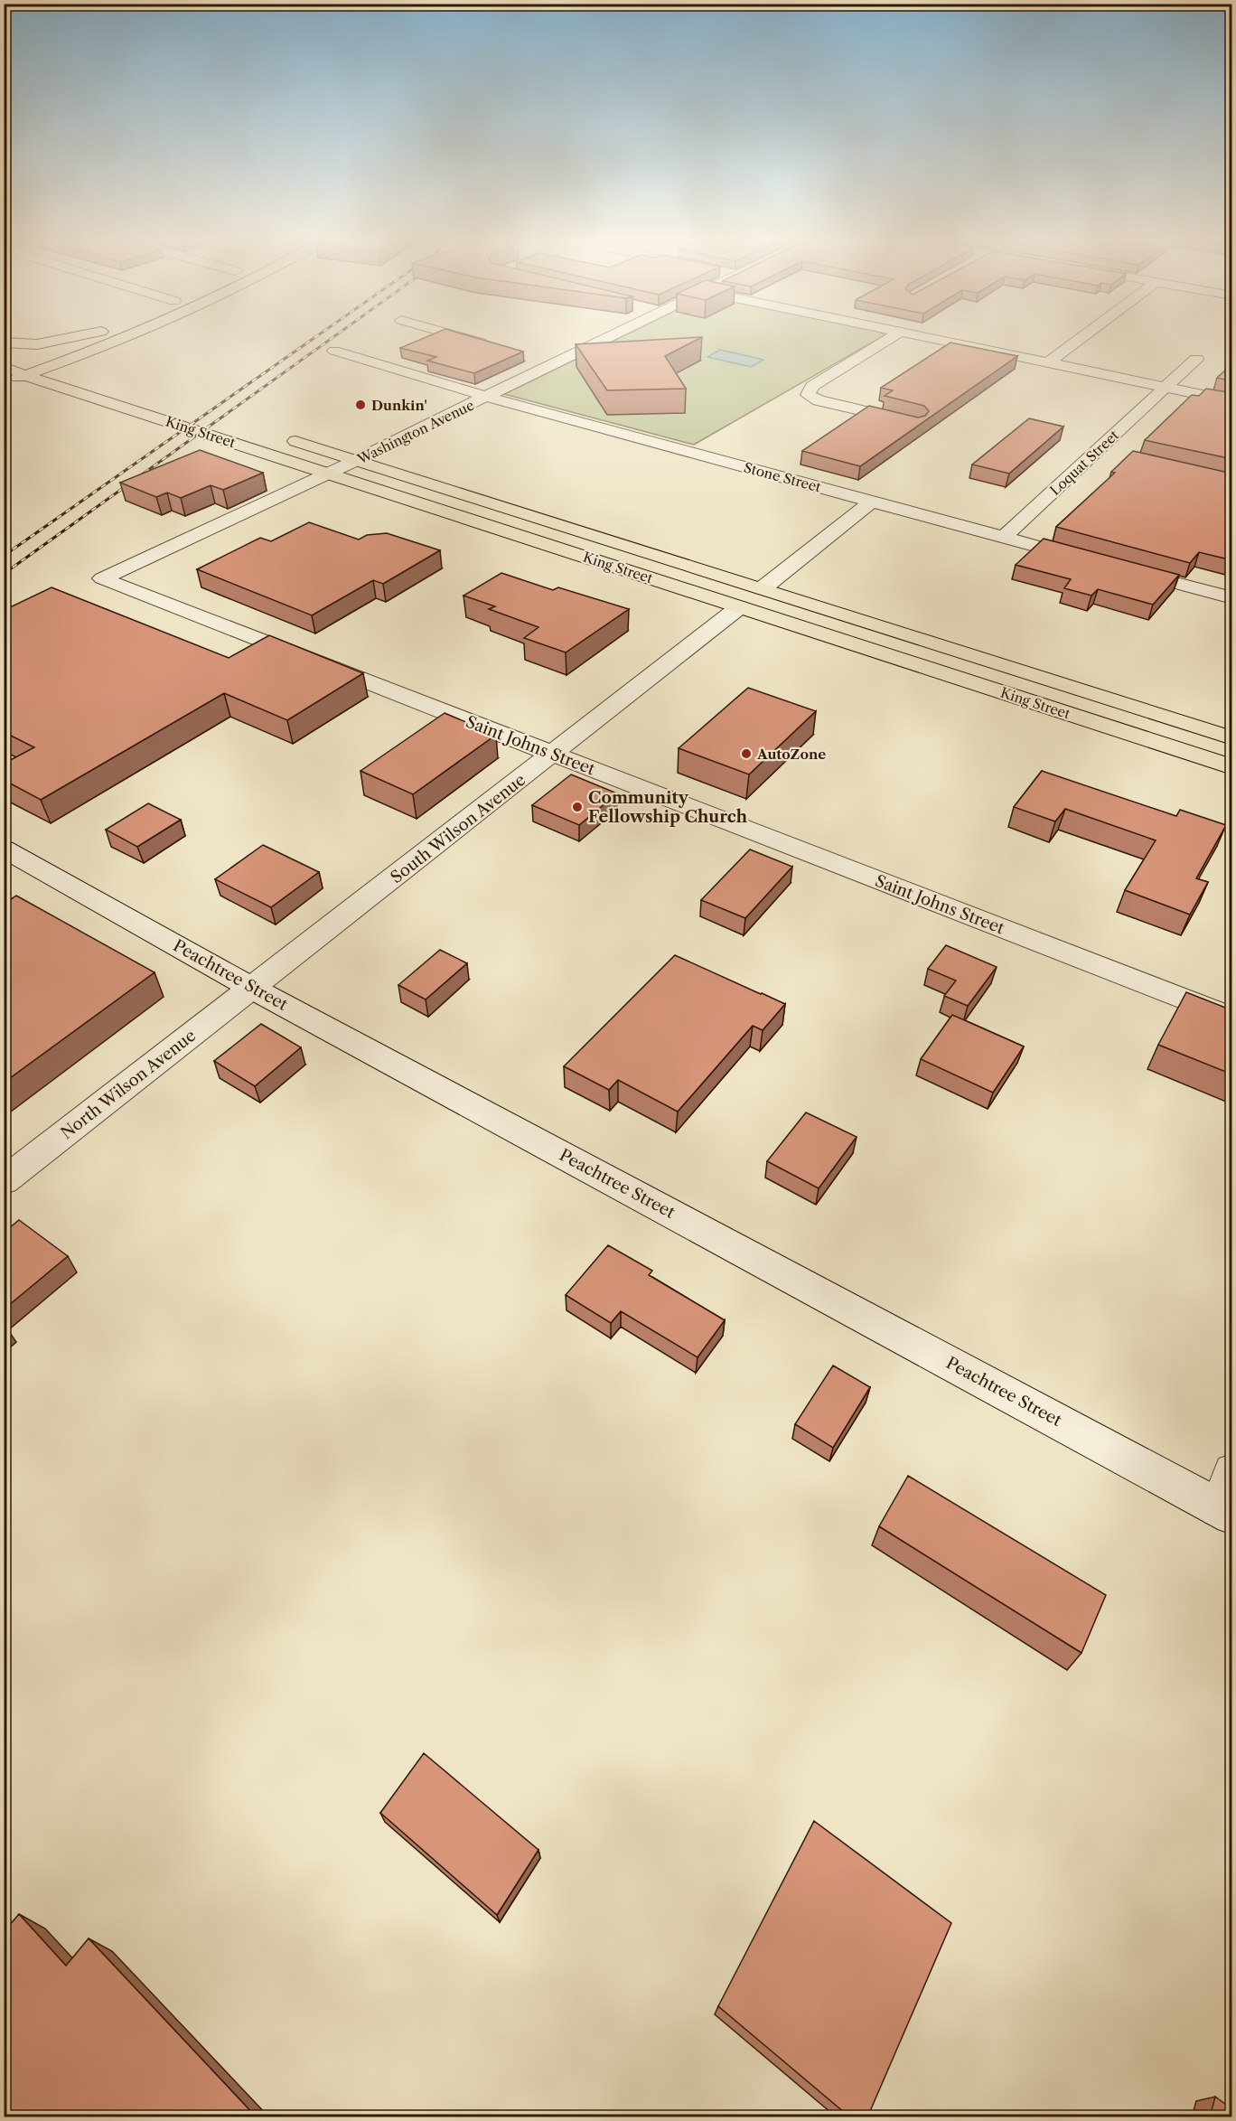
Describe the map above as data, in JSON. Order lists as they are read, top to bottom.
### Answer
{
  "streets": {
    "main road": ["King Street"],
    "street": [
      "Washington Avenue",
      "Loquat Street",
      "Stone Street",
      "Saint Johns Street",
      "South Wilson Avenue",
      "Peachtree Street",
      "North Wilson Avenue"
    ]
  },
  "crossings": [
    ["King Street", "Washington Avenue"],
    ["King Street", "South Wilson Avenue"],
    ["Washington Avenue", "Stone Street"],
    ["Washington Avenue", "Saint Johns Street"],
    ["Loquat Street", "Stone Street"],
    ["Saint Johns Street", "South Wilson Avenue"],
    ["South Wilson Avenue", "Peachtree Street"],
    ["South Wilson Avenue", "North Wilson Avenue"],
    ["Peachtree Street", "North Wilson Avenue"]
  ],
  "places": ["Dunkin'", "AutoZone", "Community Fellowship Church"]
}
